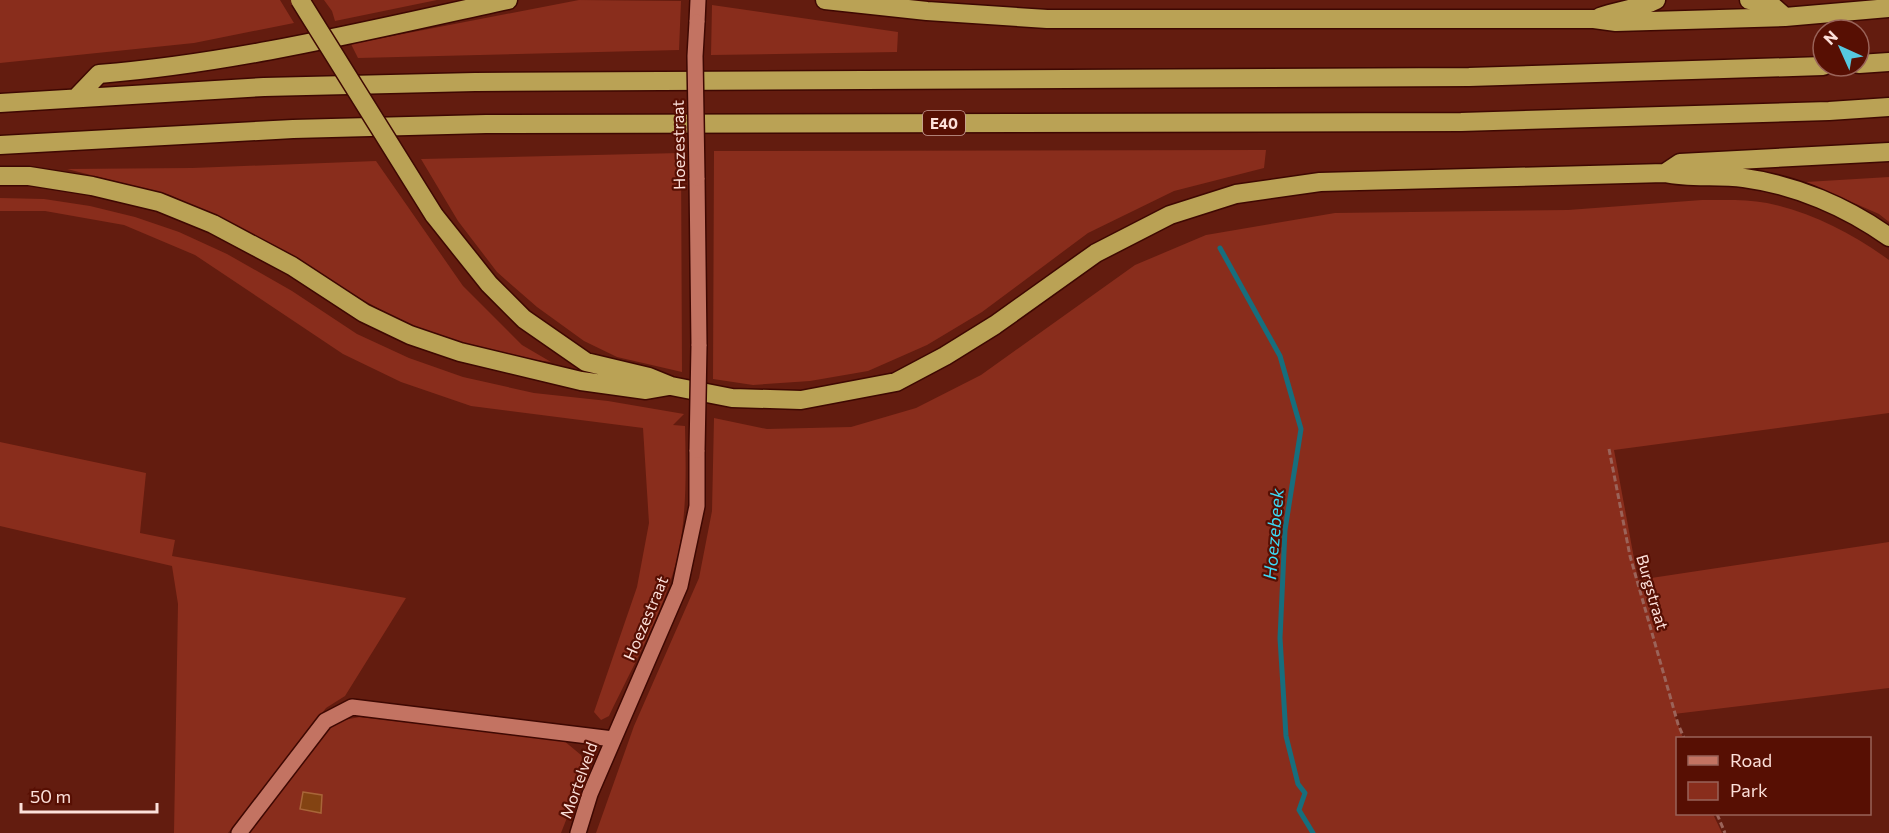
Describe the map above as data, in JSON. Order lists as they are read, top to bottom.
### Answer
{
  "streets": {
    "highway": ["E40"],
    "street": ["Hoezestraat", "Mortelveld"],
    "path": ["Burgstraat"]
  },
  "crossings": [
    ["Hoezestraat", "Mortelveld"]
  ],
  "water": ["Hoezebeek"],
  "legend": ["Road", "Park"],
  "scale_bar": "50 m",
  "north": "top left"
}
